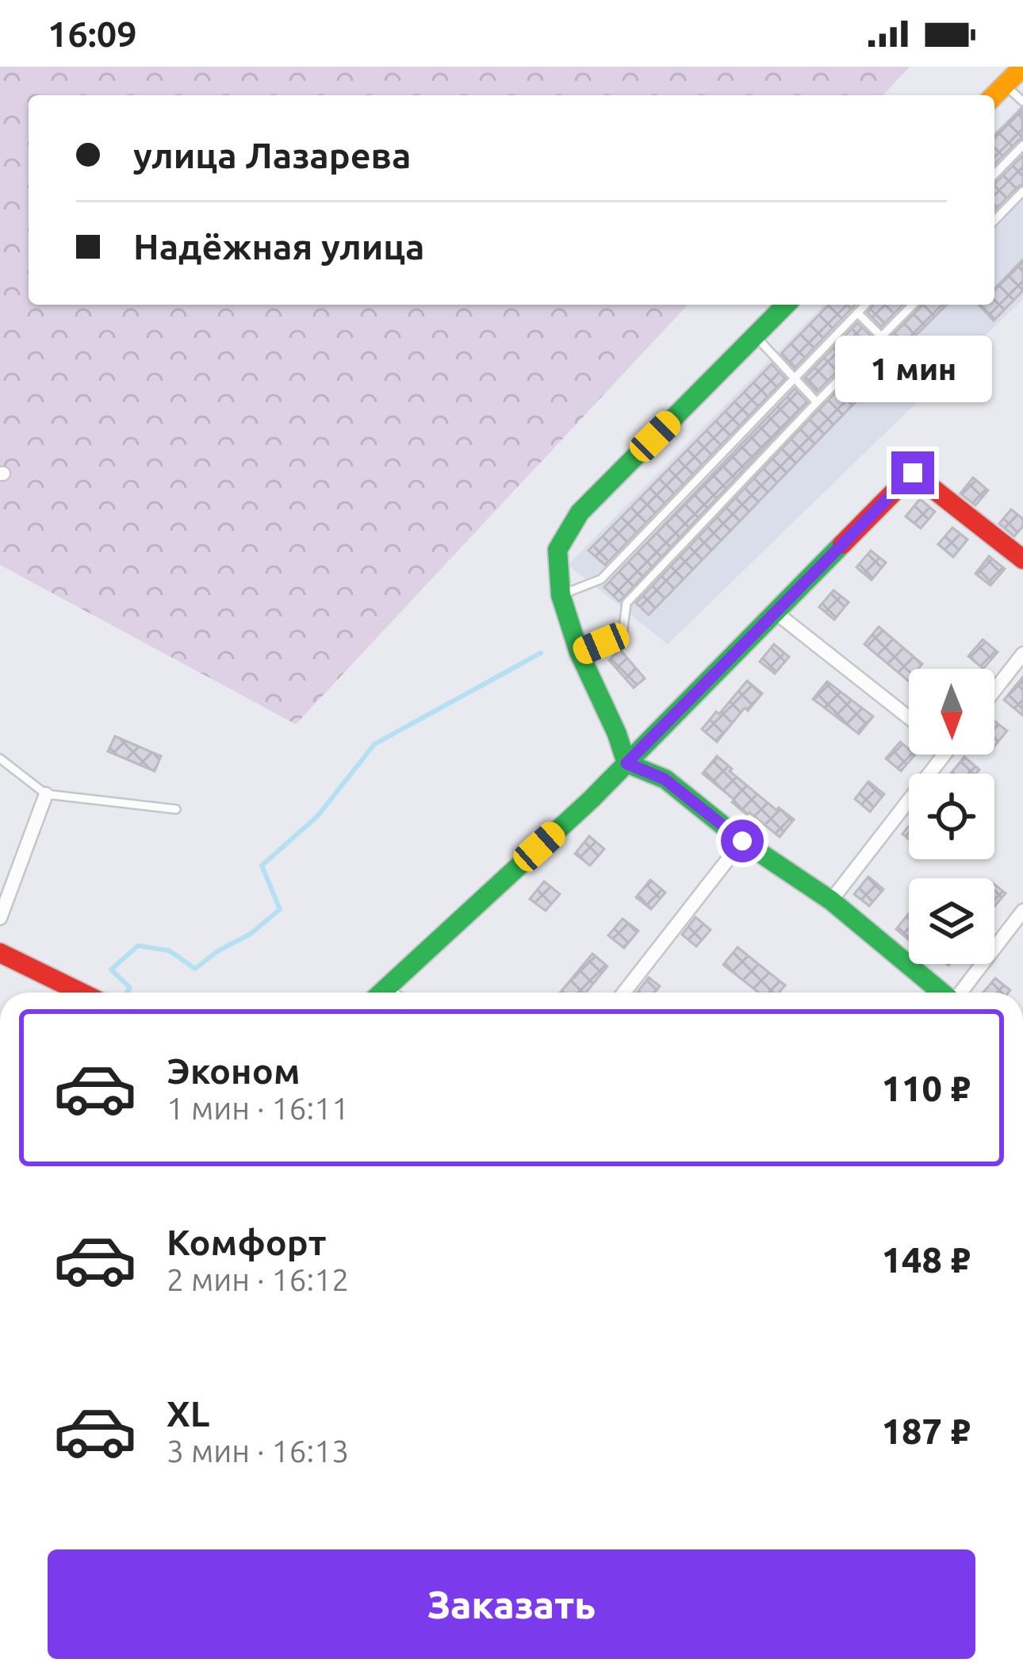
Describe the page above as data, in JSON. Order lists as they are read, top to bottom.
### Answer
{
  "north": "bottom",
  "page": {
    "status": "16:09",
    "banner": ["улица Лазарева", "Надёжная улица"],
    "bubble": "1 мин",
    "list": [
      {
        "name": "Эконом",
        "note": "1 мин · 16:11",
        "value": "110 ₽"
      },
      {
        "name": "Комфорт",
        "note": "2 мин · 16:12",
        "value": "148 ₽"
      },
      {
        "name": "XL",
        "note": "3 мин · 16:13",
        "value": "187 ₽"
      }
    ],
    "buttons": "Заказать"
  }
}
